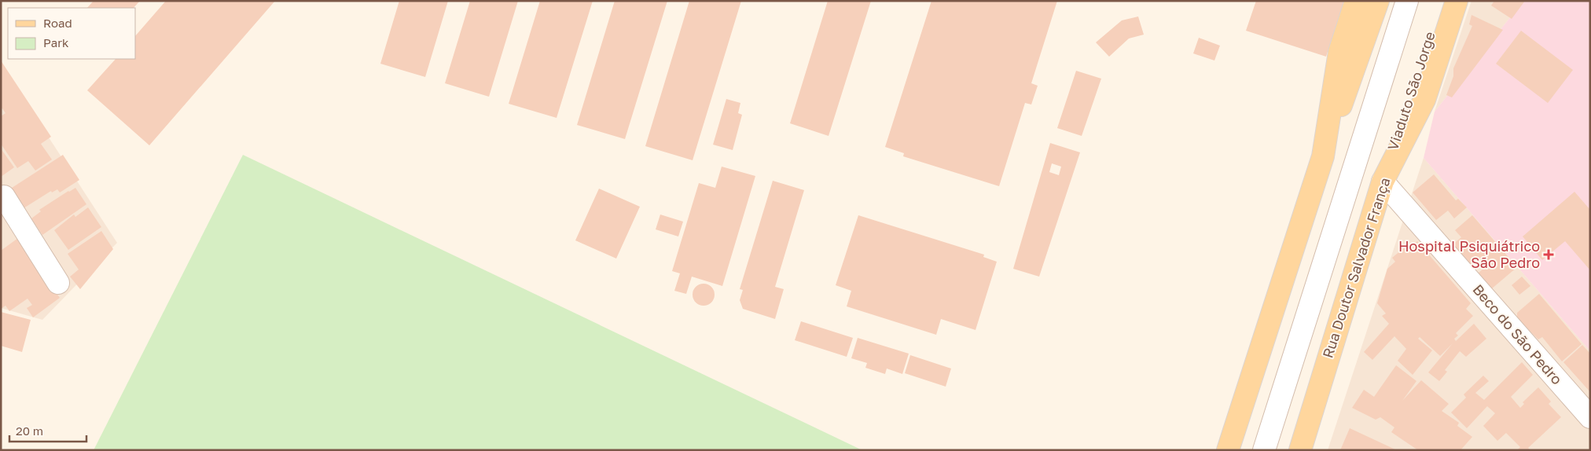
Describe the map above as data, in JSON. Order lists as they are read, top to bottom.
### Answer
{
  "streets": {
    "main road": ["Viaduto São Jorge", "Rua Doutor Salvador França"],
    "street": ["Beco do São Pedro"]
  },
  "crossings": [
    ["Viaduto São Jorge", "Rua Doutor Salvador França"],
    ["Viaduto São Jorge", "Beco do São Pedro"],
    ["Rua Doutor Salvador França", "Beco do São Pedro"]
  ],
  "places": {
    "health": ["Hospital Psiquiátrico São Pedro"]
  },
  "legend": ["Road", "Park"],
  "scale_bar": "20 m"
}
